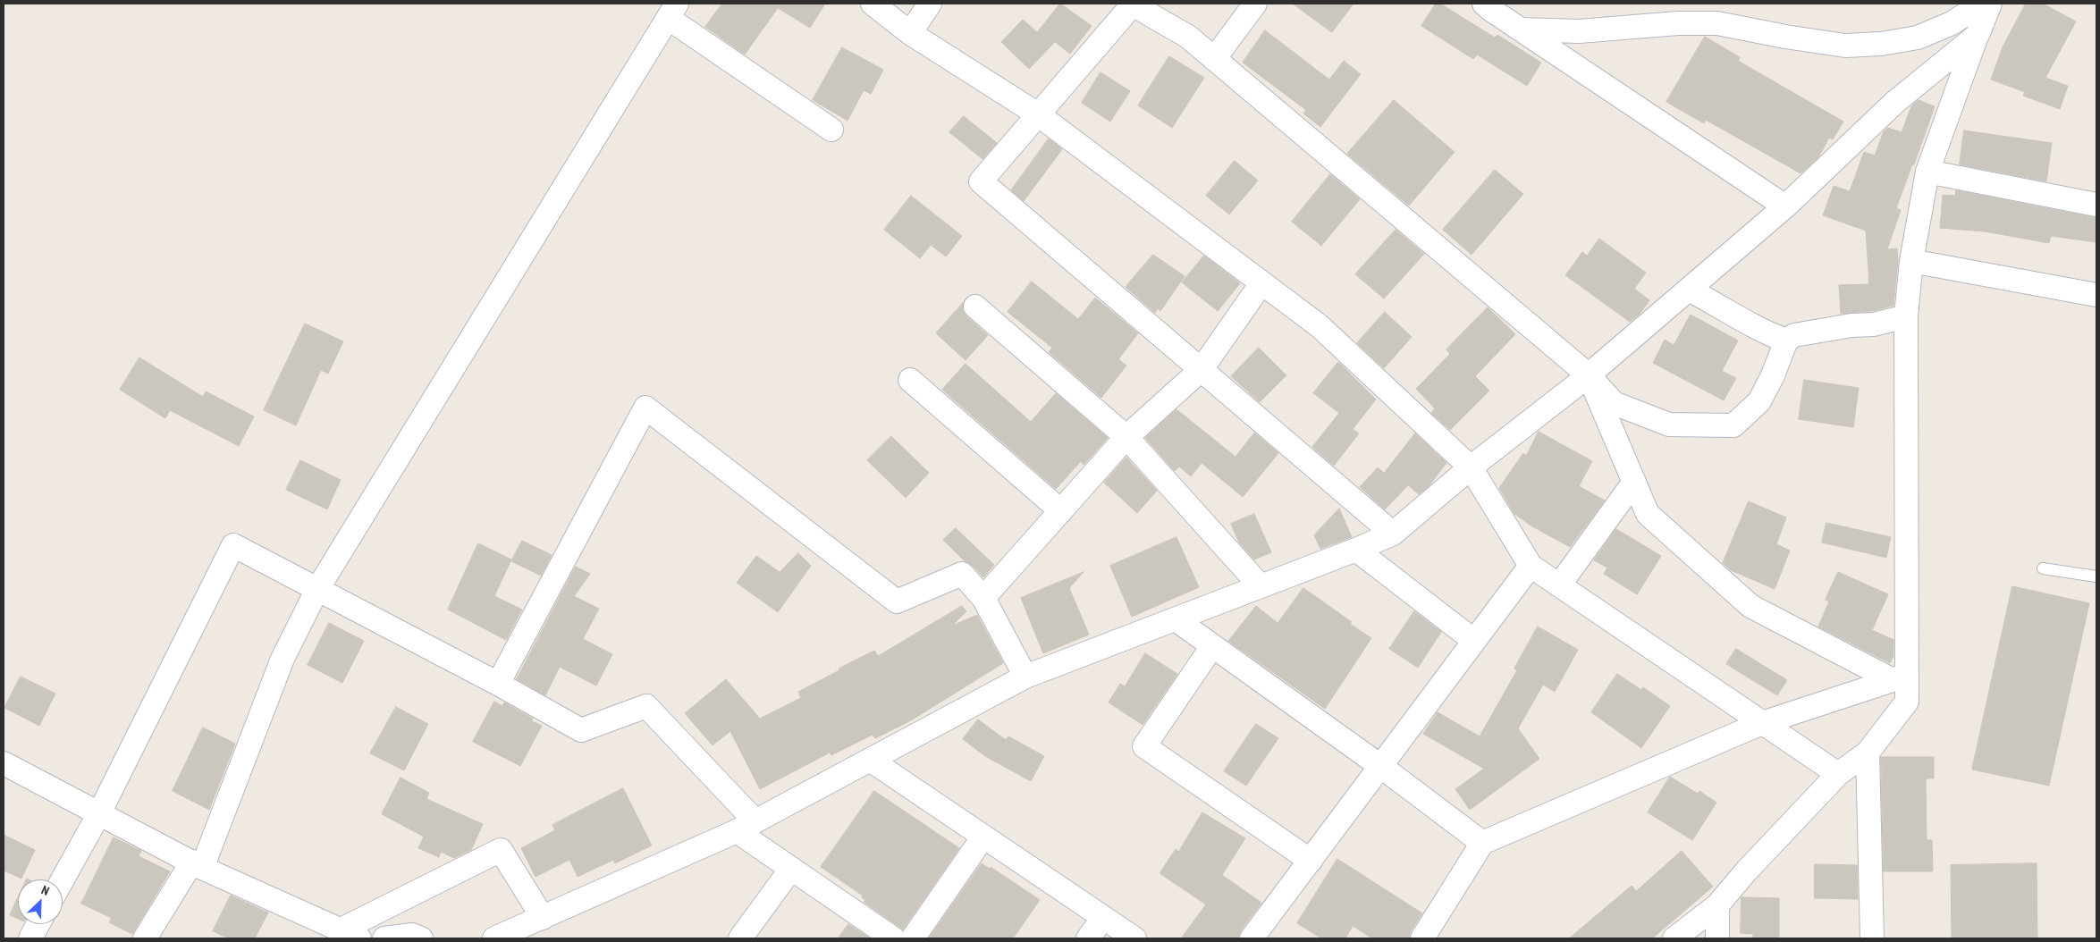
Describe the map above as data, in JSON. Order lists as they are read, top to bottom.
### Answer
{
  "north": "top right"
}
